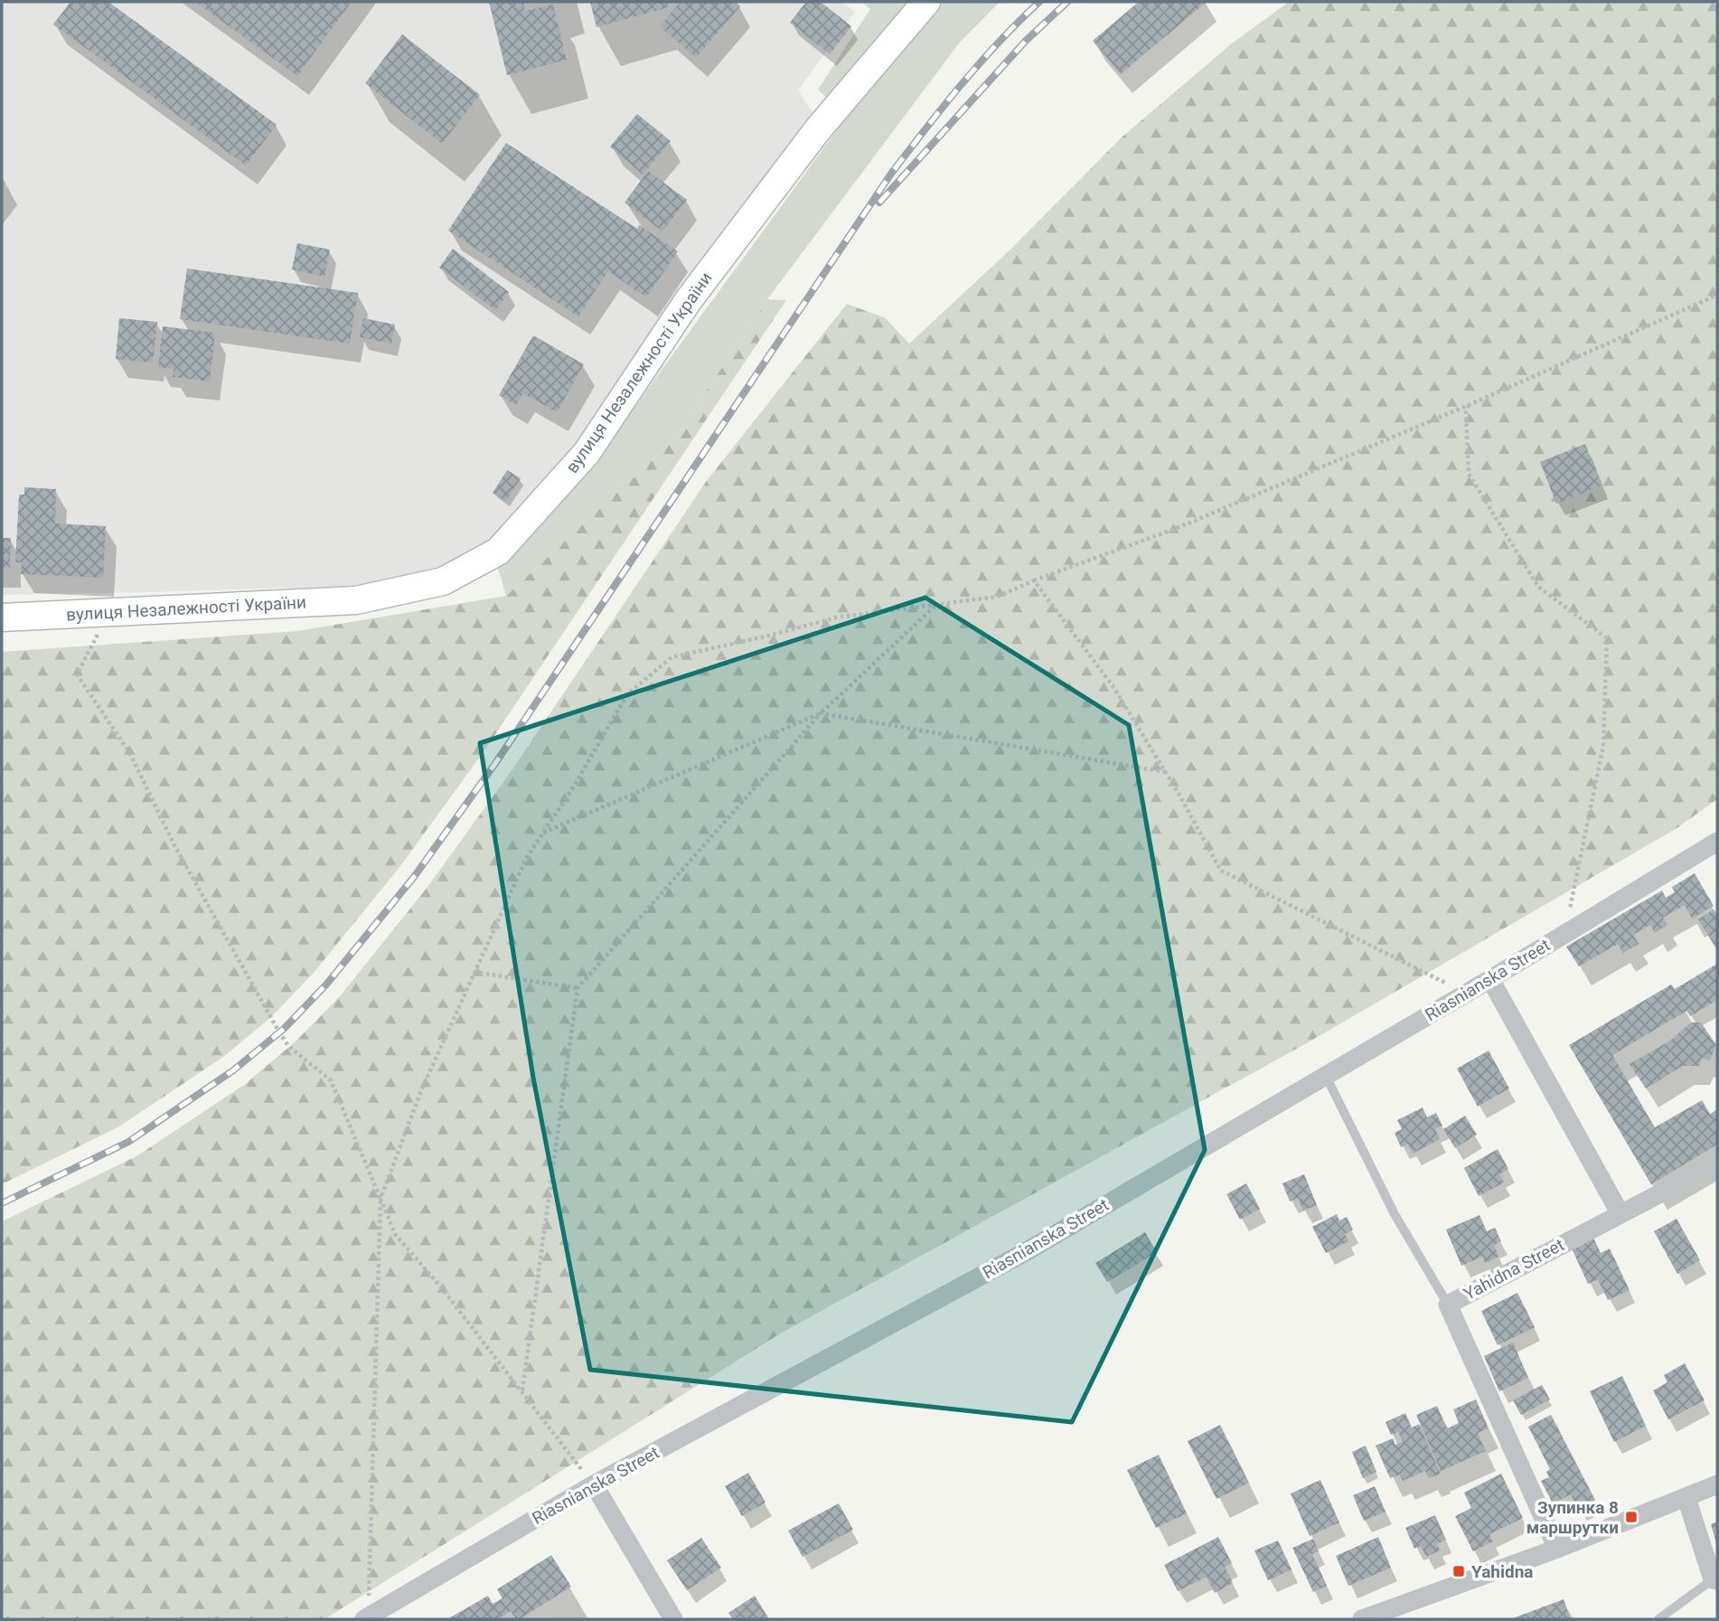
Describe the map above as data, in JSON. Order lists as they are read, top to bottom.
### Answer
{
  "streets": {
    "main road": ["вулиця Незалежності України"],
    "street": ["Riasnianska Street", "Yahidna Street"]
  },
  "places": {
    "transit": ["Зупинка 8 маршрутки", "Yahidna"]
  }
}
